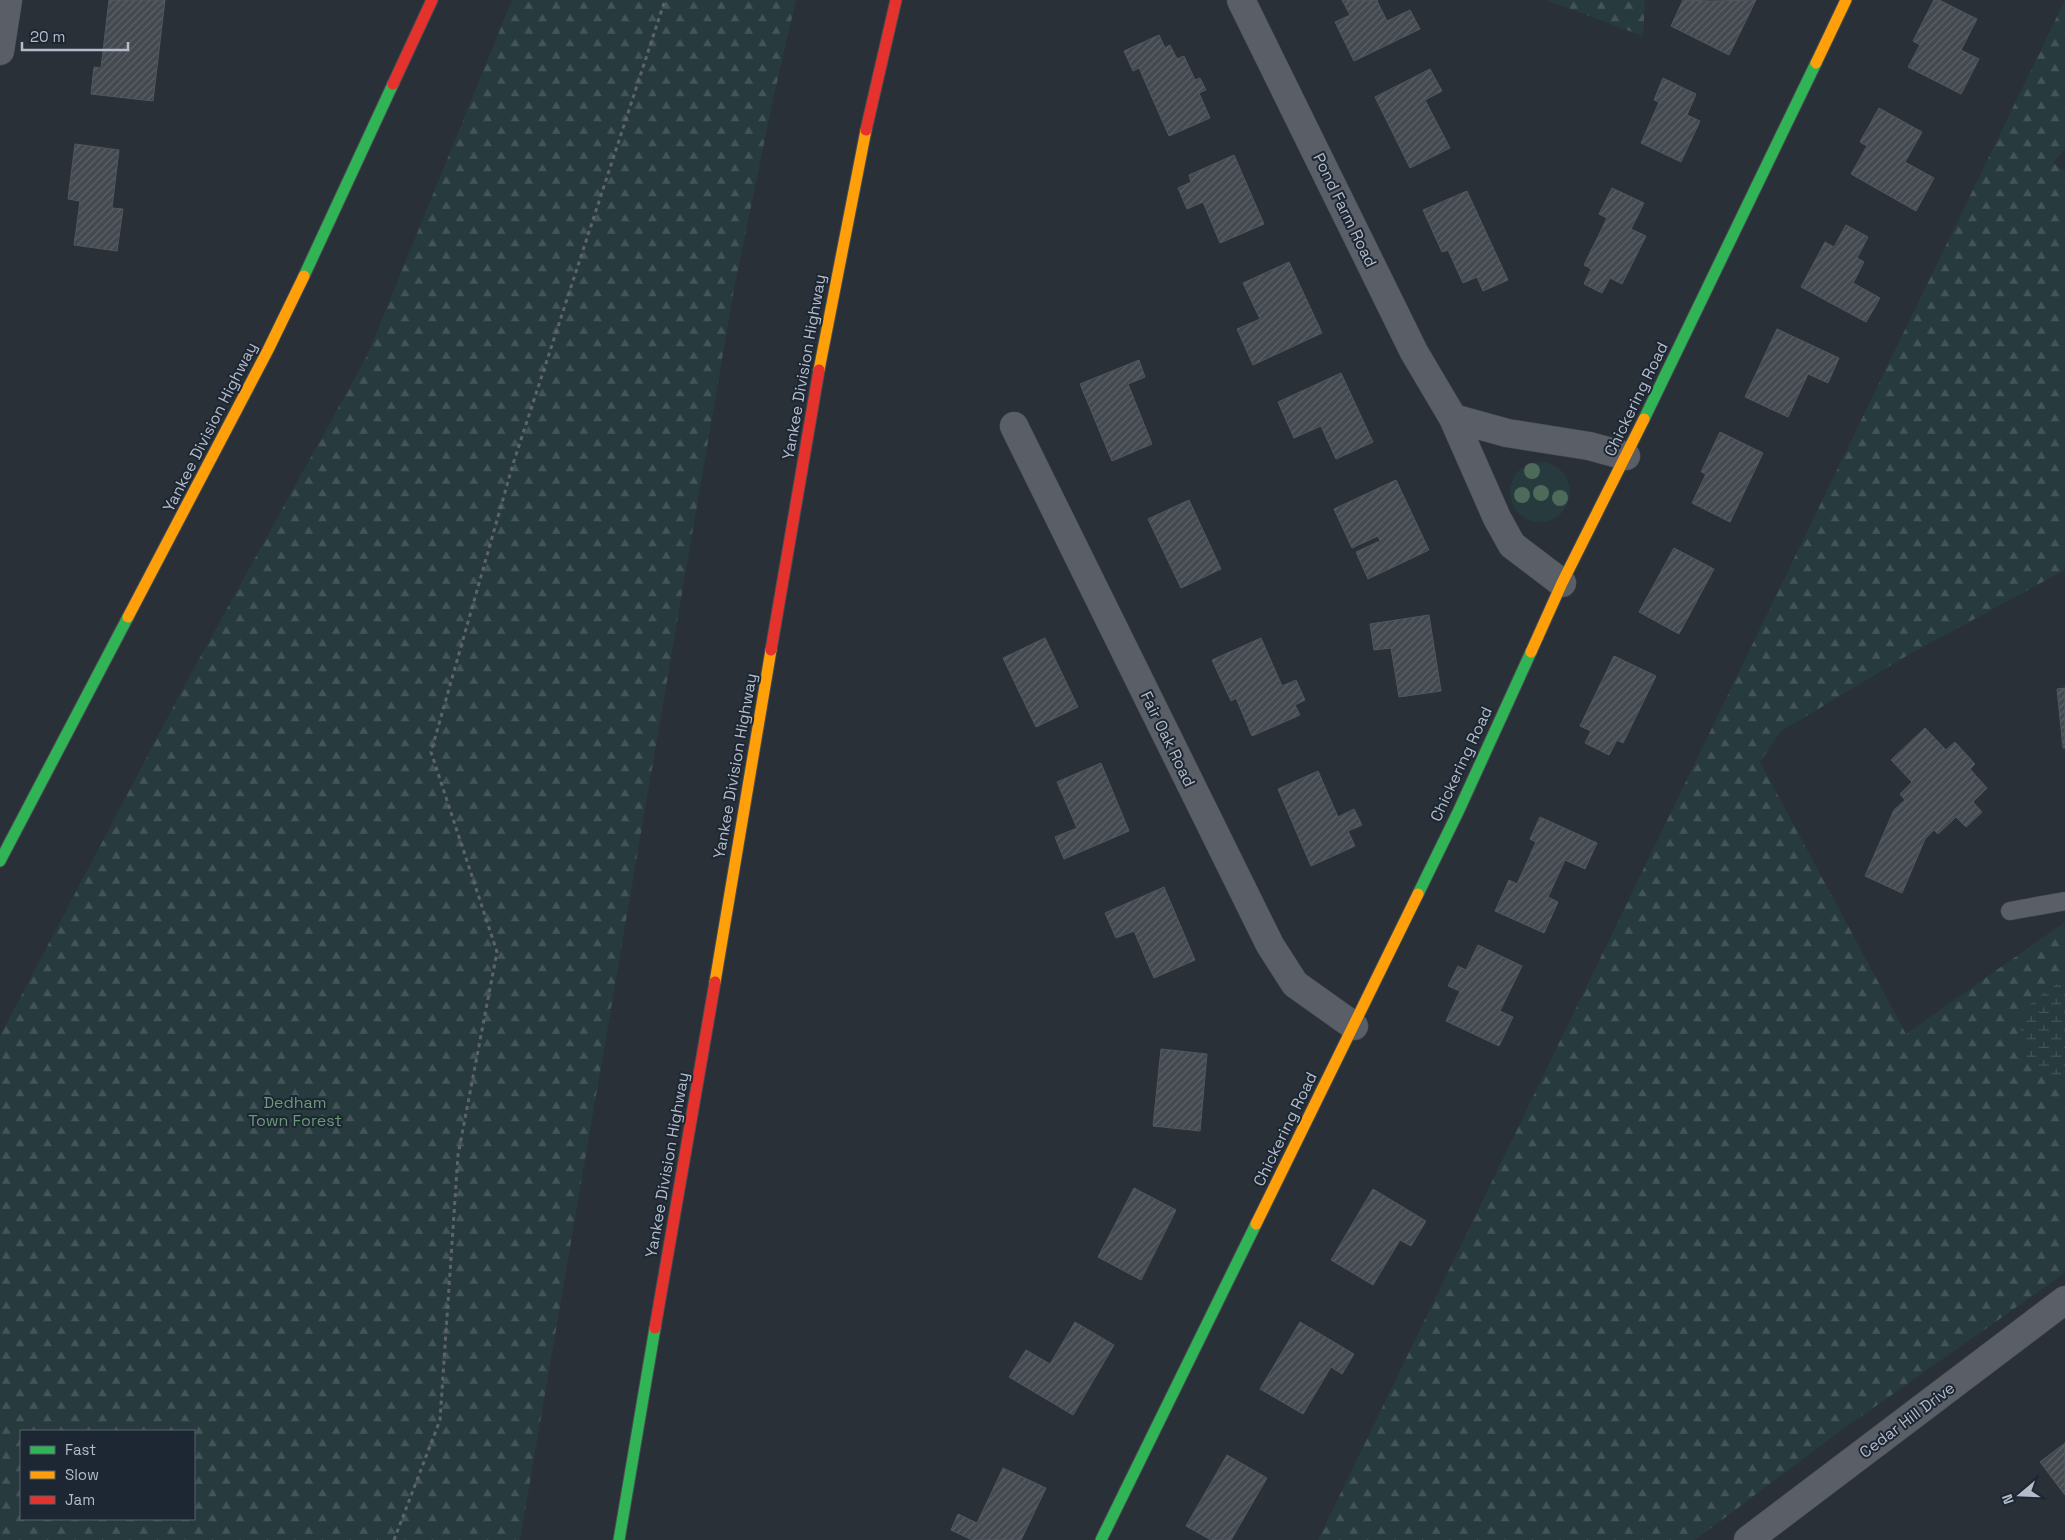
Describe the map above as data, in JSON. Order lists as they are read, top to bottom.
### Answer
{
  "streets": {
    "main road": ["Yankee Division Highway", "Chickering Road"],
    "street": ["Pond Farm Road", "Fair Oak Road", "Cedar Hill Drive"]
  },
  "crossings": [
    ["Pond Farm Road", "Chickering Road"],
    ["Chickering Road", "Fair Oak Road"]
  ],
  "parks": ["Dedham Town Forest"],
  "legend": ["Fast", "Slow", "Jam"],
  "scale_bar": "20 m",
  "north": "left"
}
